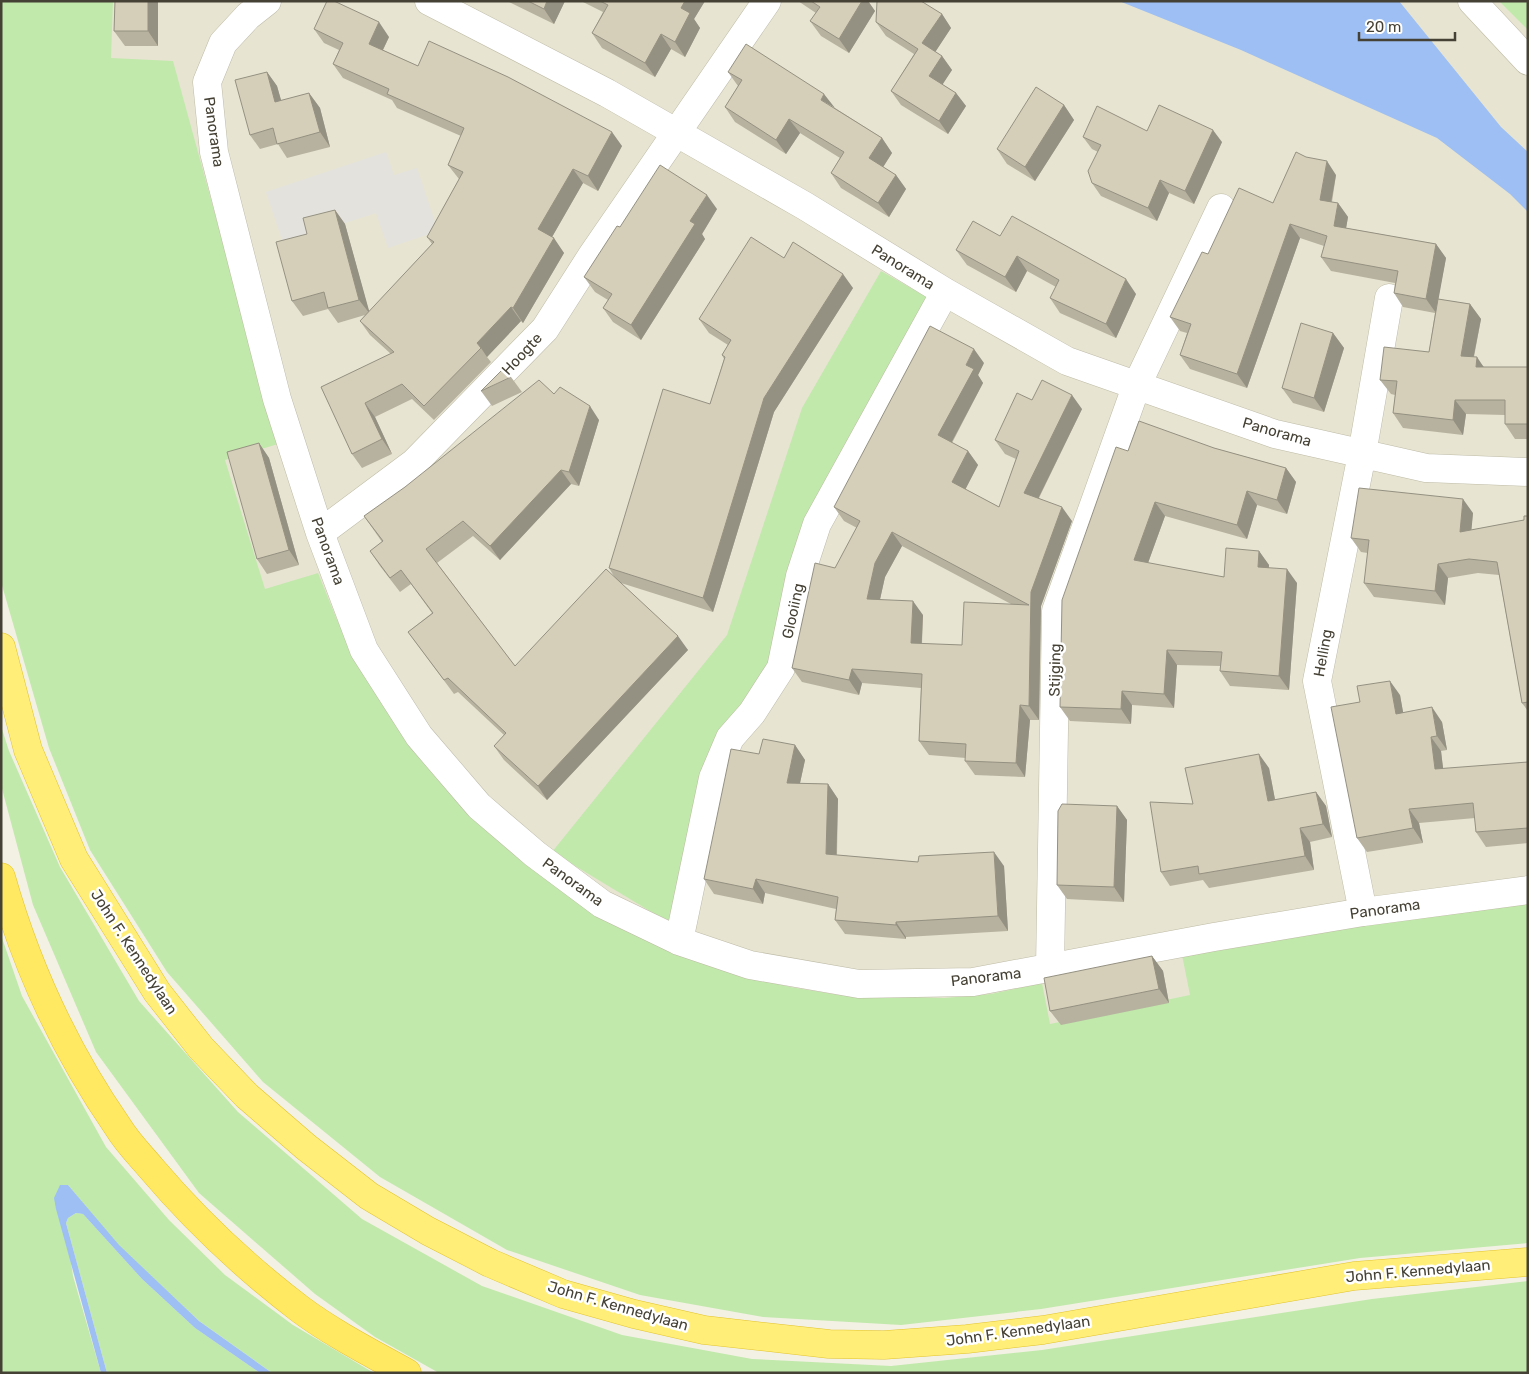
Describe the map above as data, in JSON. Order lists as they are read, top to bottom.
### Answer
{
  "streets": {
    "highway": ["John F. Kennedylaan"],
    "street": [
      "Panorama",
      "Hoogte",
      "Glooiing",
      "Helling",
      "Stijging"
    ]
  },
  "crossings": [
    ["Panorama", "Hoogte"],
    ["Panorama", "Glooiing"],
    ["Panorama", "Helling"],
    ["Panorama", "Stijging"]
  ],
  "scale_bar": "20 m"
}
